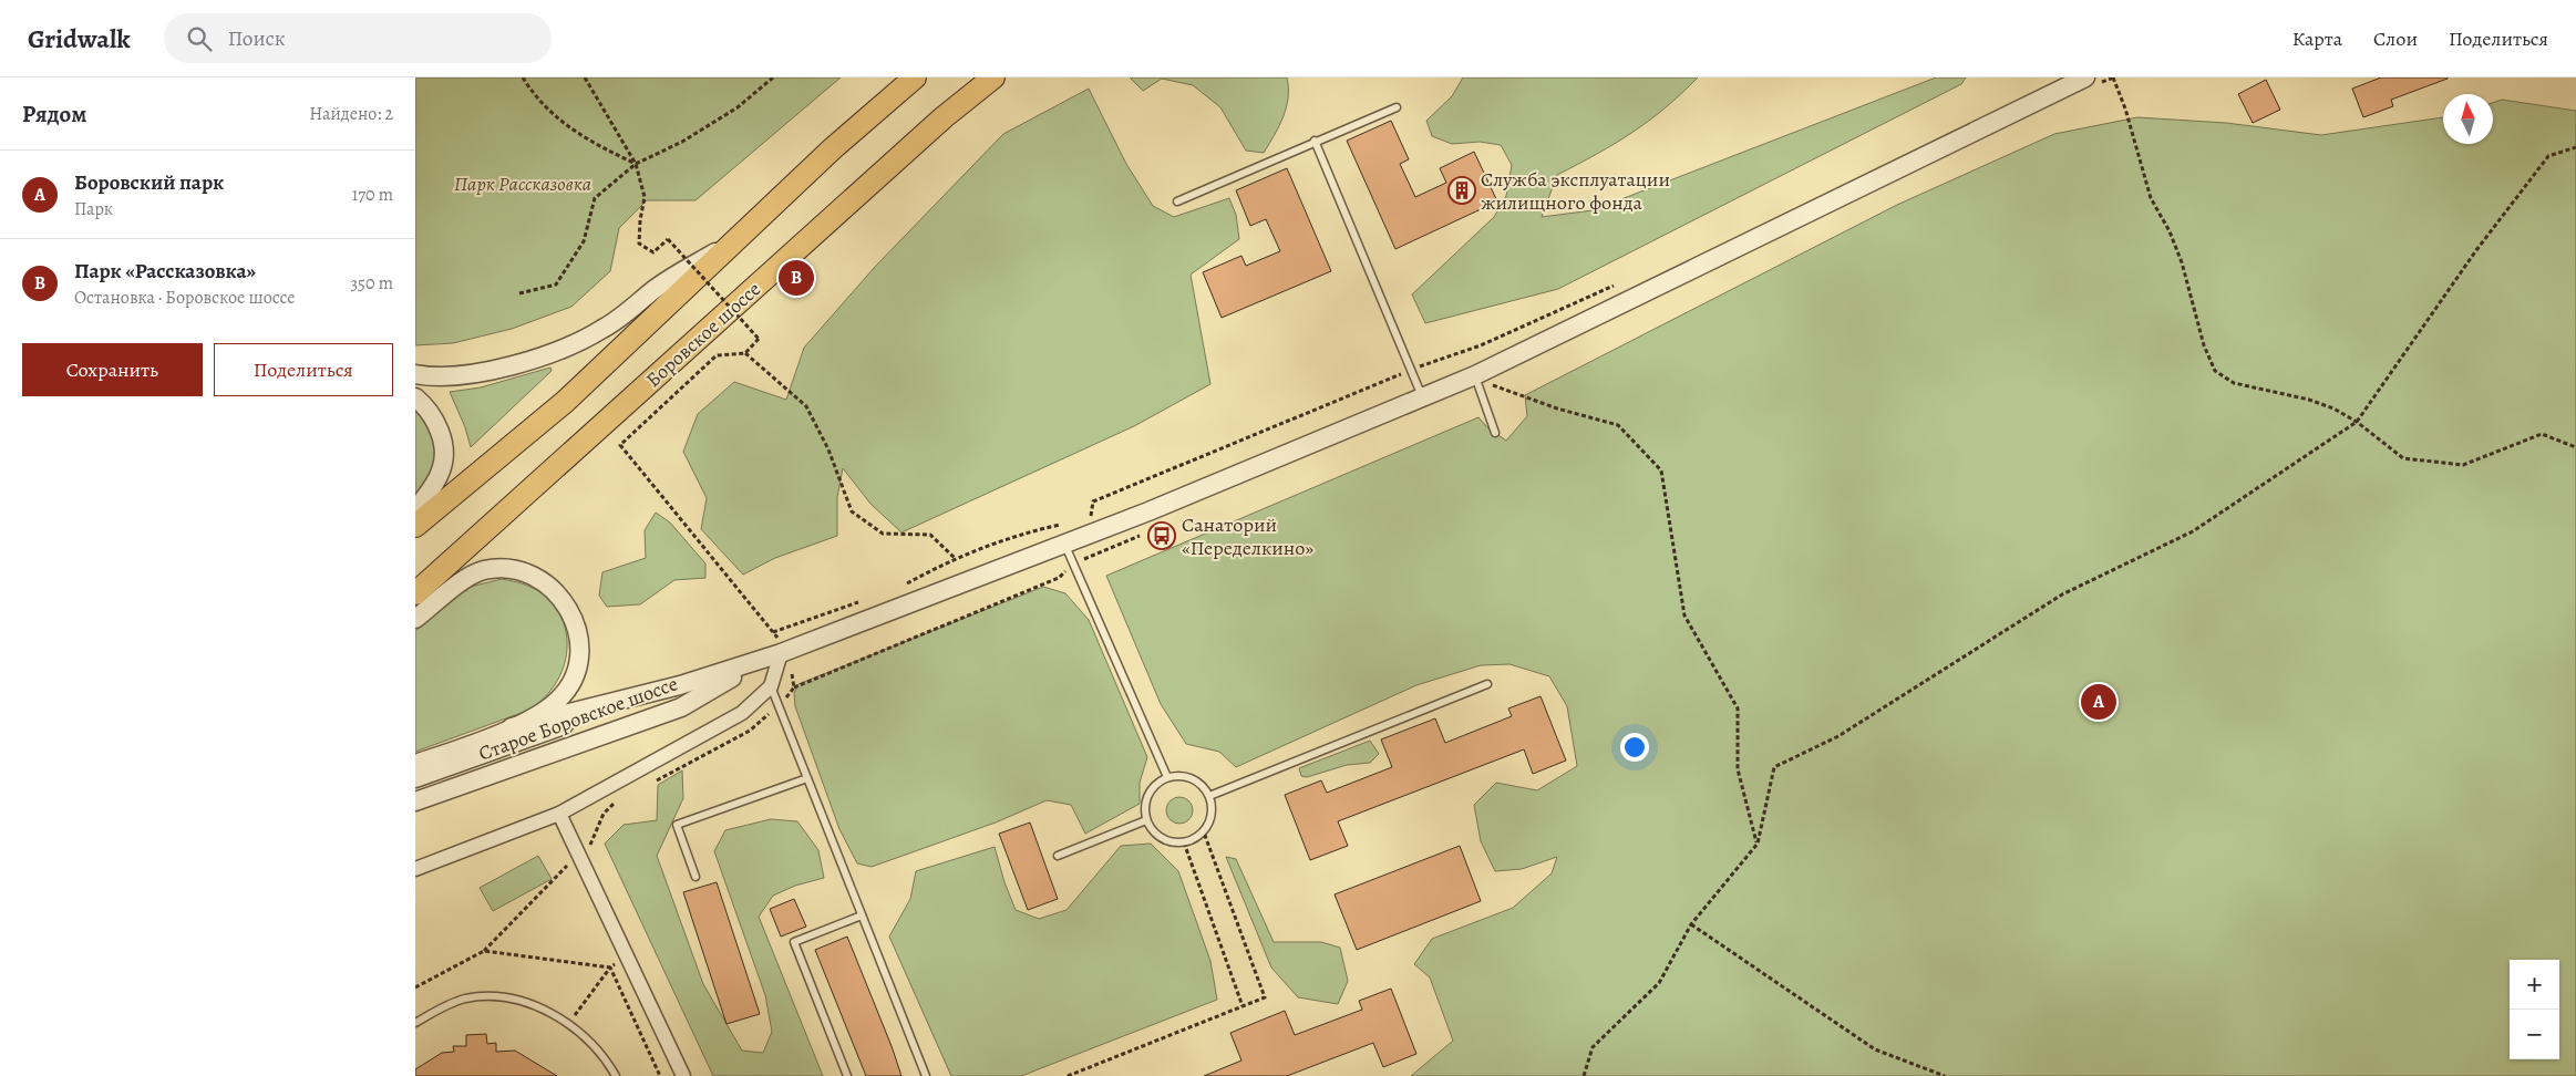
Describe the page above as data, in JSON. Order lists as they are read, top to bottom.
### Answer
{
  "streets": {
    "main road": ["Боровское шоссе"],
    "street": ["Старое Боровское шоссе"]
  },
  "parks": ["Парк Рассказовка"],
  "places": {
    "building": ["Служба эксплуатации жилищного фонда"],
    "bus stop": ["Санаторий «Переделкино»"]
  },
  "north": "top",
  "page": {
    "header": "Gridwalk",
    "search": "Поиск",
    "nav": ["Карта", "Слои", "Поделиться"],
    "heading": ["Рядом", "Найдено: 2"],
    "list": [
      {
        "mark": "A",
        "name": "Боровский парк",
        "note": "Парк",
        "value": "170 m"
      },
      {
        "mark": "B",
        "name": "Парк «Рассказовка»",
        "note": "Остановка · Боровское шоссе",
        "value": "350 m"
      }
    ],
    "pins": ["B", "A"],
    "buttons": ["Сохранить", "Поделиться"],
    "map_buttons": ["+", "−"]
  }
}
